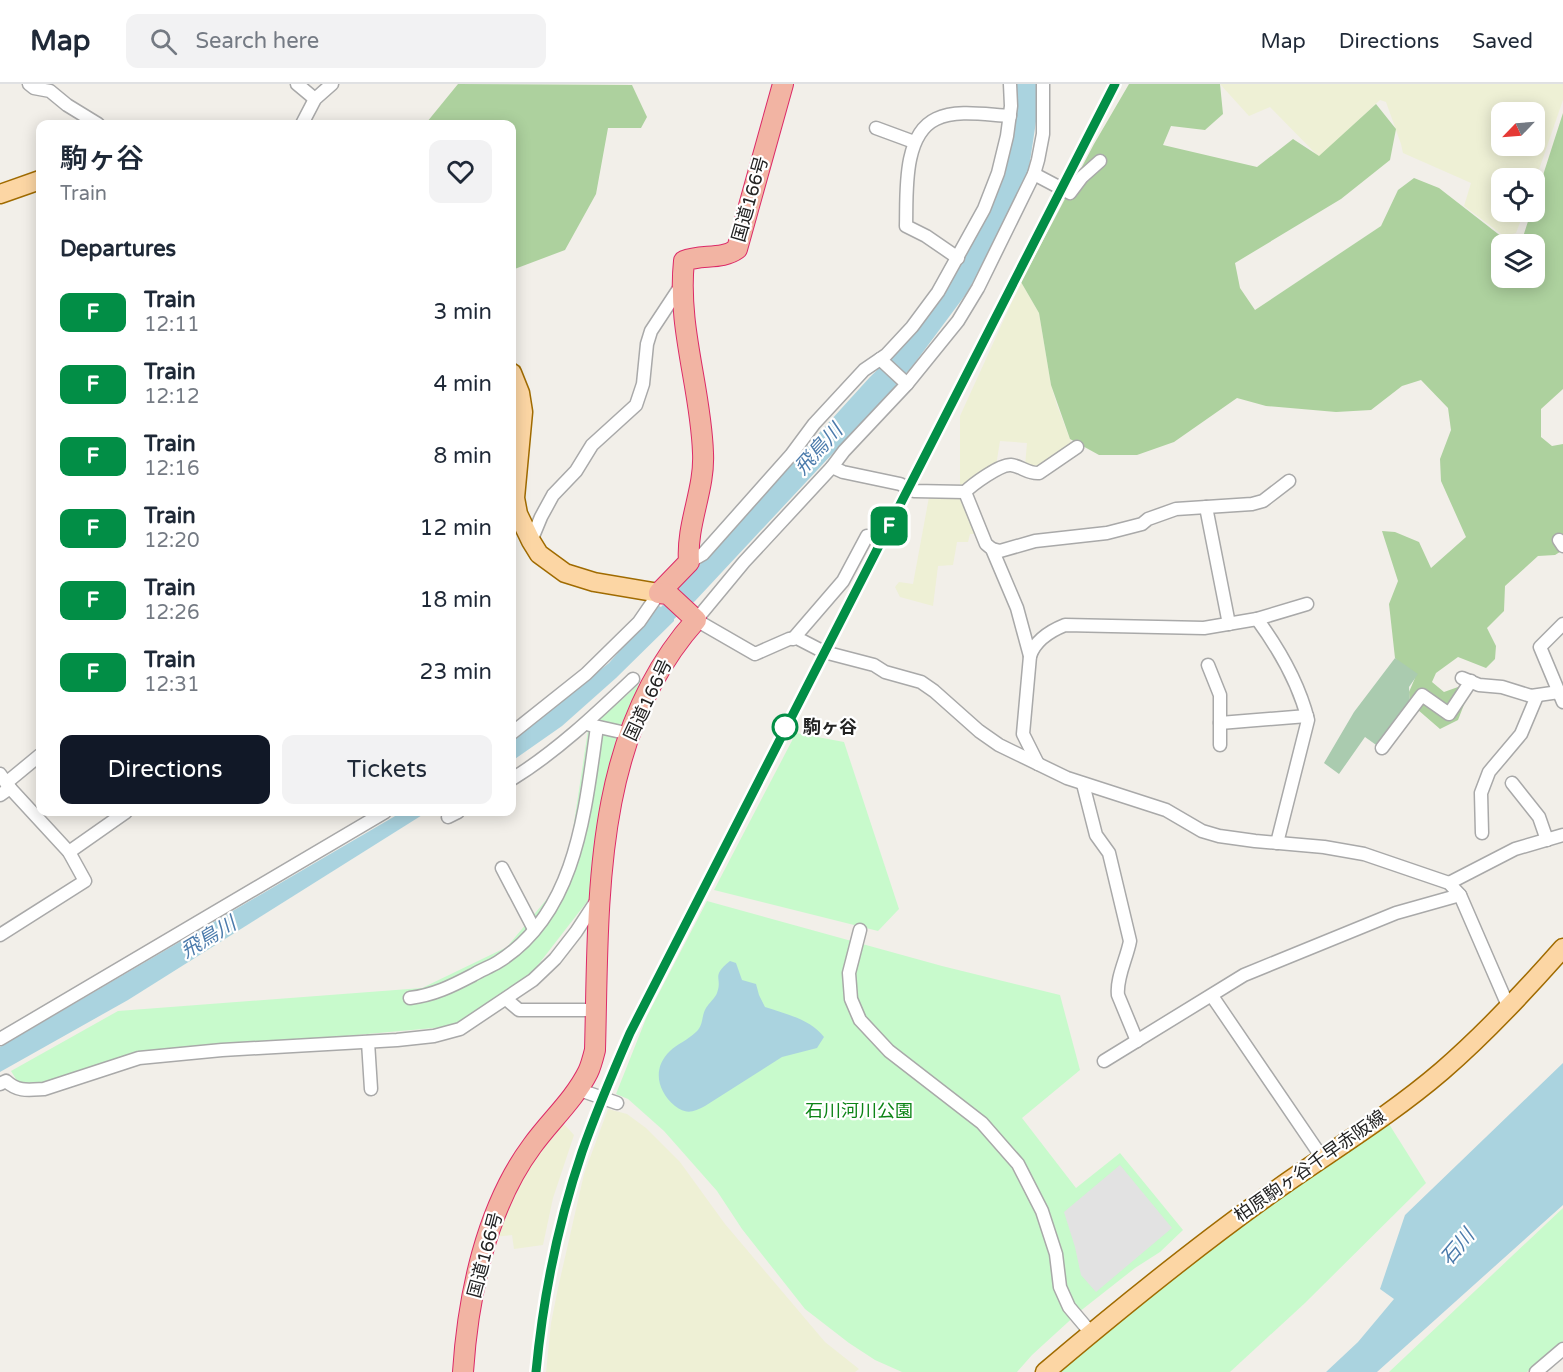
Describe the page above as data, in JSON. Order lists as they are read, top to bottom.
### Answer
{
  "streets": {
    "highway": ["国道166号"],
    "main road": ["柏原駒ヶ谷千早赤阪線"]
  },
  "water": ["飛鳥川", "石川"],
  "parks": ["石川河川公園"],
  "places": ["駒ヶ谷"],
  "north": "bottom left",
  "page": {
    "header": "Map",
    "search": "Search here",
    "nav": ["Map", "Directions", "Saved"],
    "on_map": "F",
    "heading": [
      ["駒ヶ谷", "Train"],
      "Departures"
    ],
    "list": [
      {
        "mark": "F",
        "name": "Train",
        "note": "12:11",
        "value": "3 min"
      },
      {
        "mark": "F",
        "name": "Train",
        "note": "12:12",
        "value": "4 min"
      },
      {
        "mark": "F",
        "name": "Train",
        "note": "12:16",
        "value": "8 min"
      },
      {
        "mark": "F",
        "name": "Train",
        "note": "12:20",
        "value": "12 min"
      },
      {
        "mark": "F",
        "name": "Train",
        "note": "12:26",
        "value": "18 min"
      },
      {
        "mark": "F",
        "name": "Train",
        "note": "12:31",
        "value": "23 min"
      }
    ],
    "buttons": ["Directions", "Tickets"]
  }
}
